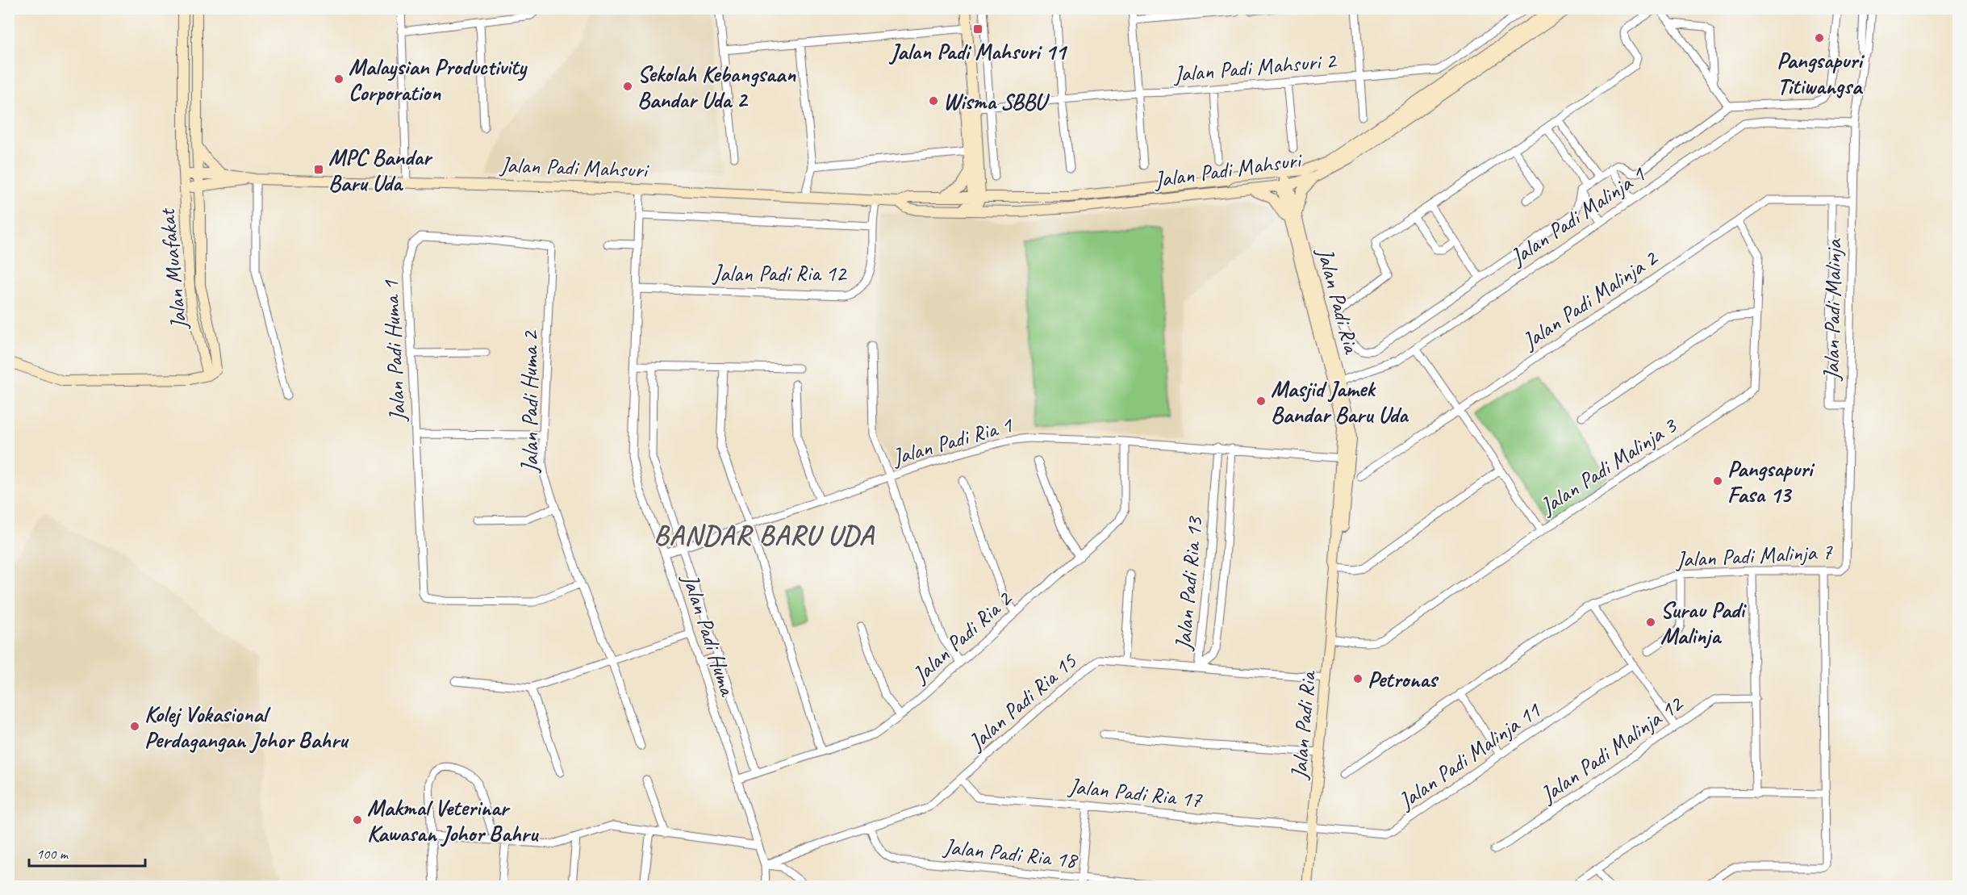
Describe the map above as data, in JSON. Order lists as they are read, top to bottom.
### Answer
{
  "streets": {
    "main road": ["Jalan Padi Mahsuri", "Jalan Muafakat", "Jalan Padi Ria"],
    "street": [
      "Jalan Padi Mahsuri 2",
      "Jalan Padi Malinja 1",
      "Jalan Padi Ria 12",
      "Jalan Padi Malinja 2",
      "Jalan Padi Malinja",
      "Jalan Padi Huma 1",
      "Jalan Padi Huma 2",
      "Jalan Padi Ria 1",
      "Jalan Padi Malinja 3",
      "Jalan Padi Malinja 7",
      "Jalan Padi Ria 13",
      "Jalan Padi Huma",
      "Jalan Padi Ria 2",
      "Jalan Padi Ria 15",
      "Jalan Padi Malinja 12",
      "Jalan Padi Malinja 11",
      "Jalan Padi Ria 17",
      "Jalan Padi Ria 18"
    ]
  },
  "crossings": [
    ["Jalan Padi Mahsuri", "Jalan Muafakat"],
    ["Jalan Padi Mahsuri", "Jalan Padi Ria 12"],
    ["Jalan Padi Mahsuri", "Jalan Padi Ria"],
    ["Jalan Padi Mahsuri", "Jalan Padi Huma"],
    ["Jalan Padi Malinja 1", "Jalan Padi Ria"],
    ["Jalan Padi Malinja 1", "Jalan Padi Malinja"],
    ["Jalan Padi Ria 12", "Jalan Padi Huma"],
    ["Jalan Padi Malinja 2", "Jalan Padi Malinja"],
    ["Jalan Padi Malinja 2", "Jalan Padi Malinja 3"],
    ["Jalan Padi Ria", "Jalan Padi Ria 1"],
    ["Jalan Padi Ria", "Jalan Padi Malinja 3"],
    ["Jalan Padi Ria", "Jalan Padi Ria 15"],
    ["Jalan Padi Ria", "Jalan Padi Malinja 11"],
    ["Jalan Padi Ria", "Jalan Padi Ria 17"],
    ["Jalan Padi Malinja", "Jalan Padi Malinja 7"],
    ["Jalan Padi Huma 1", "Jalan Padi Huma 2"],
    ["Jalan Padi Ria 1", "Jalan Padi Ria 13"],
    ["Jalan Padi Ria 1", "Jalan Padi Huma"],
    ["Jalan Padi Ria 1", "Jalan Padi Ria 2"],
    ["Jalan Padi Ria 13", "Jalan Padi Ria 15"],
    ["Jalan Padi Huma", "Jalan Padi Ria 2"],
    ["Jalan Padi Huma", "Jalan Padi Ria 15"],
    ["Jalan Padi Ria 15", "Jalan Padi Ria 17"],
    ["Jalan Padi Ria 15", "Jalan Padi Ria 18"],
    ["Jalan Padi Malinja 11", "Jalan Padi Ria 17"]
  ],
  "districts": ["BANDAR BARU UDA"],
  "places": {
    "transit": ["Jalan Padi Mahsuri 11", "MPC Bandar Baru Uda"],
    "other": [
      "Pangsapuri Titiwangsa",
      "Malaysian Productivity Corporation",
      "Sekolah Kebangsaan Bandar Uda 2",
      "Wisma SBBU",
      "Masjid Jamek Bandar Baru Uda",
      "Pangsapuri Fasa 13",
      "Surau Padi Malinja",
      "Petronas",
      "Kolej Vokasional Perdagangan Johor Bahru",
      "Makmal Veterinar Kawasan Johor Bahru"
    ]
  },
  "scale_bar": "100 m"
}
